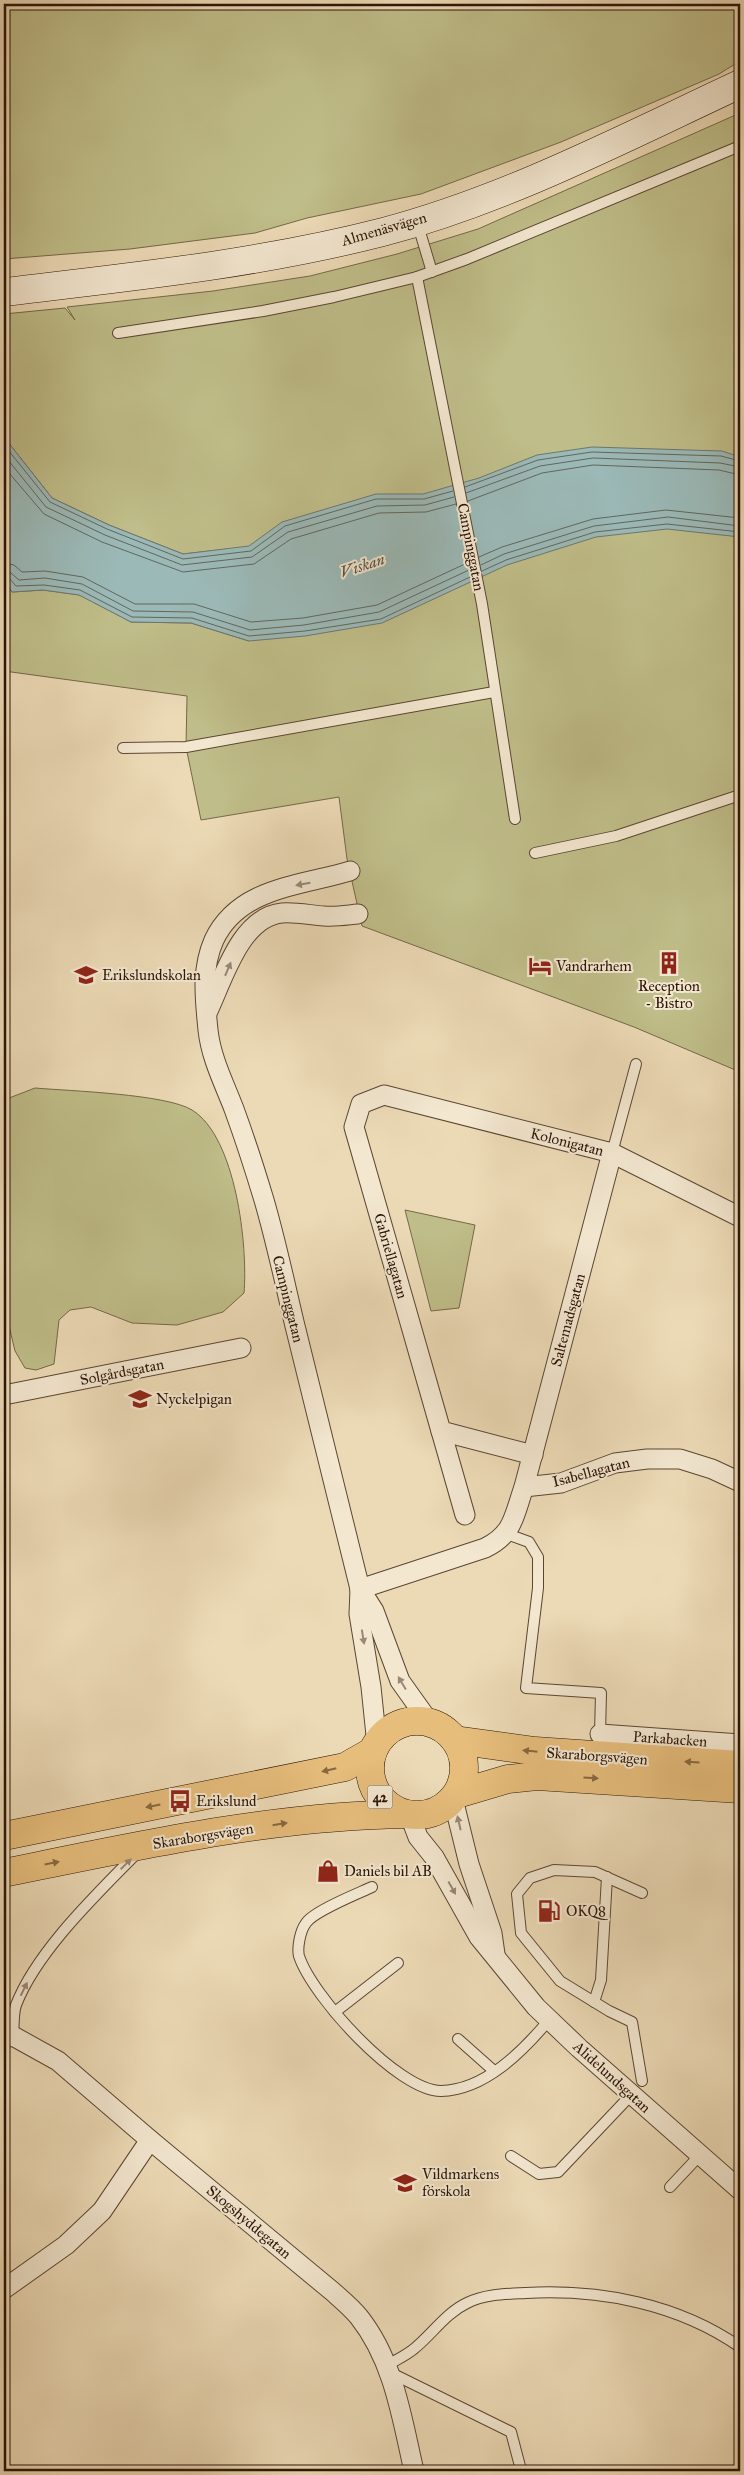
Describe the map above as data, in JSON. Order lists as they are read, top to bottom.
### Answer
{
  "streets": {
    "main road": ["Skaraborgsvägen", "42"],
    "street": [
      "Almenäsvägen",
      "Campinggatan",
      "Kolonigatan",
      "Gabriellagatan",
      "Saltemadsgatan",
      "Solgårdsgatan",
      "Isabellagatan",
      "Parkabacken",
      "Alidelundsgatan",
      "Skogshyddegatan"
    ]
  },
  "crossings": [
    ["Campinggatan", "Skaraborgsvägen"],
    ["Campinggatan", "42"],
    ["Campinggatan", "Alidelundsgatan"],
    ["Kolonigatan", "Gabriellagatan"],
    ["Kolonigatan", "Saltemadsgatan"],
    ["Saltemadsgatan", "Isabellagatan"],
    ["Skaraborgsvägen", "42"],
    ["Skaraborgsvägen", "Alidelundsgatan"],
    ["42", "Alidelundsgatan"]
  ],
  "water": ["Viskan"],
  "places": {
    "building": ["Reception - Bistro"],
    "hotel": ["Vandrarhem"],
    "school or university": ["Erikslundskolan", "Nyckelpigan", "Vildmarkens förskola"],
    "bus stop": ["Erikslund"],
    "shop": ["Daniels bil AB"],
    "fuel station": ["OKQ8"]
  }
}
